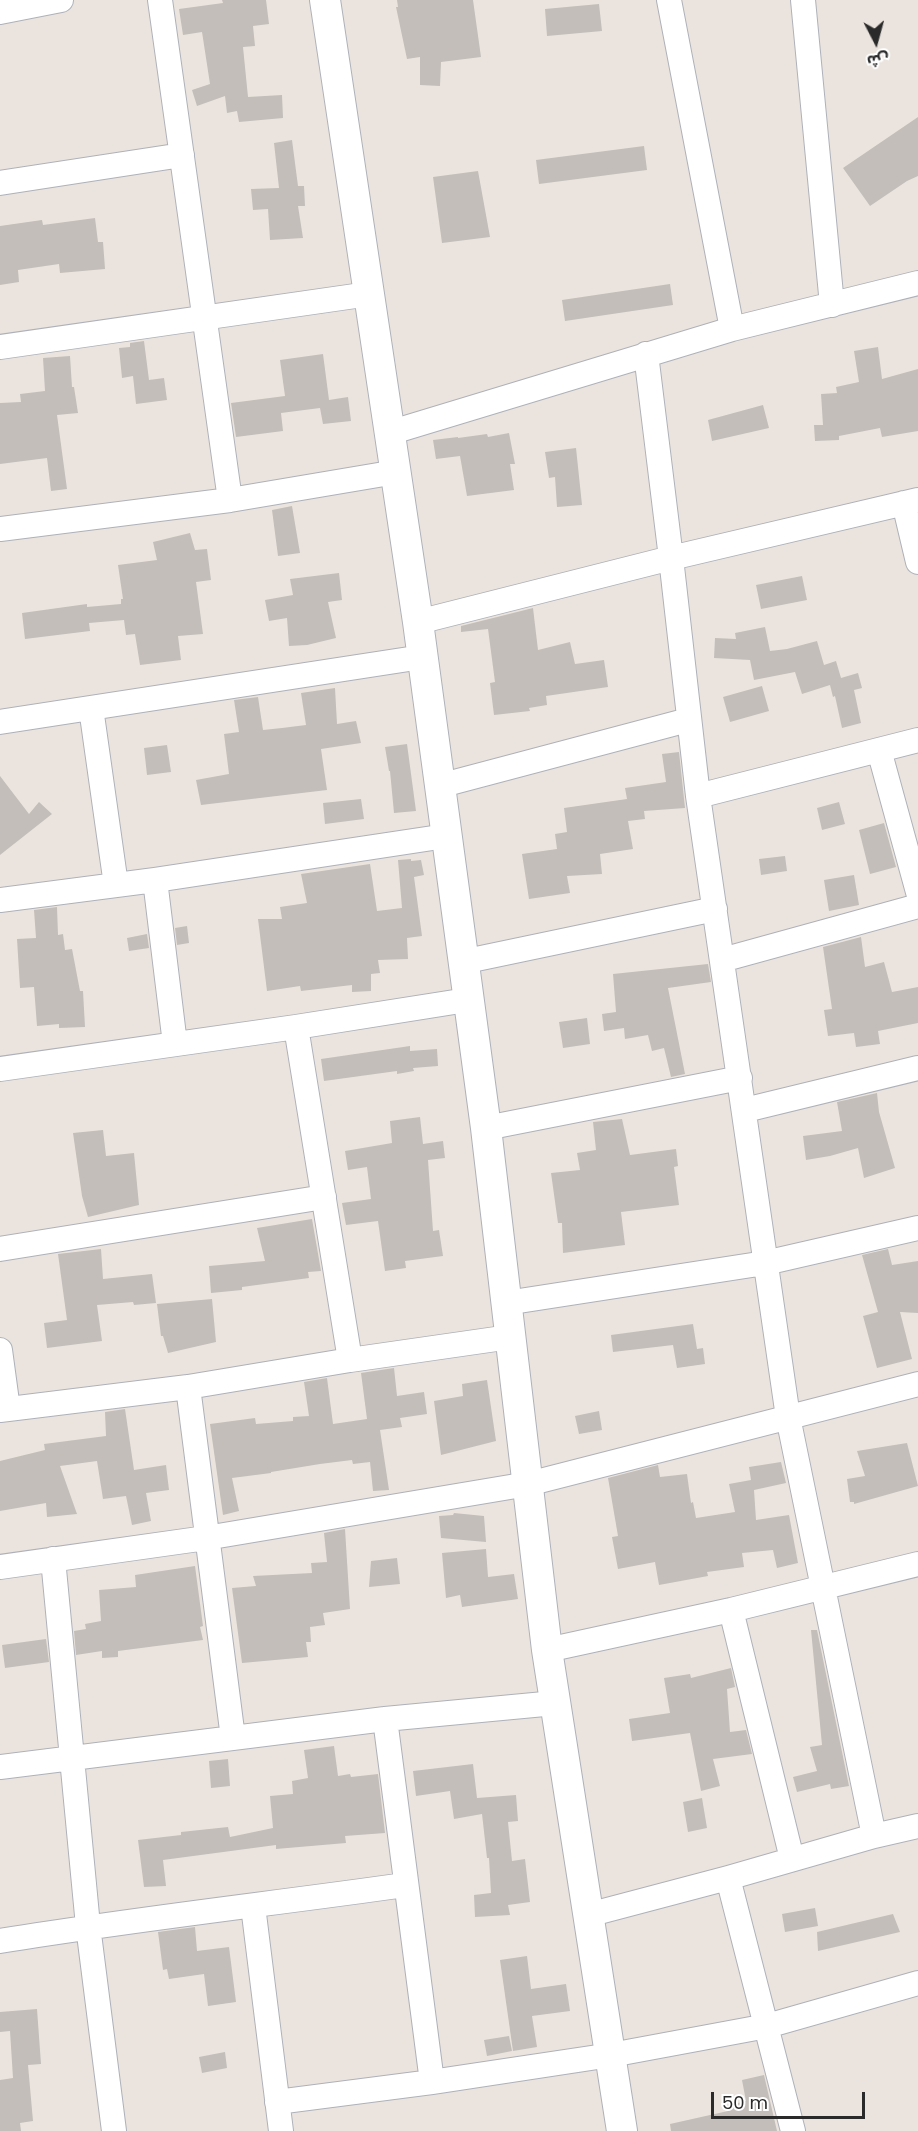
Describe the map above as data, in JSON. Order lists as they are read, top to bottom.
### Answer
{
  "scale_bar": "50 m",
  "north": "bottom"
}
